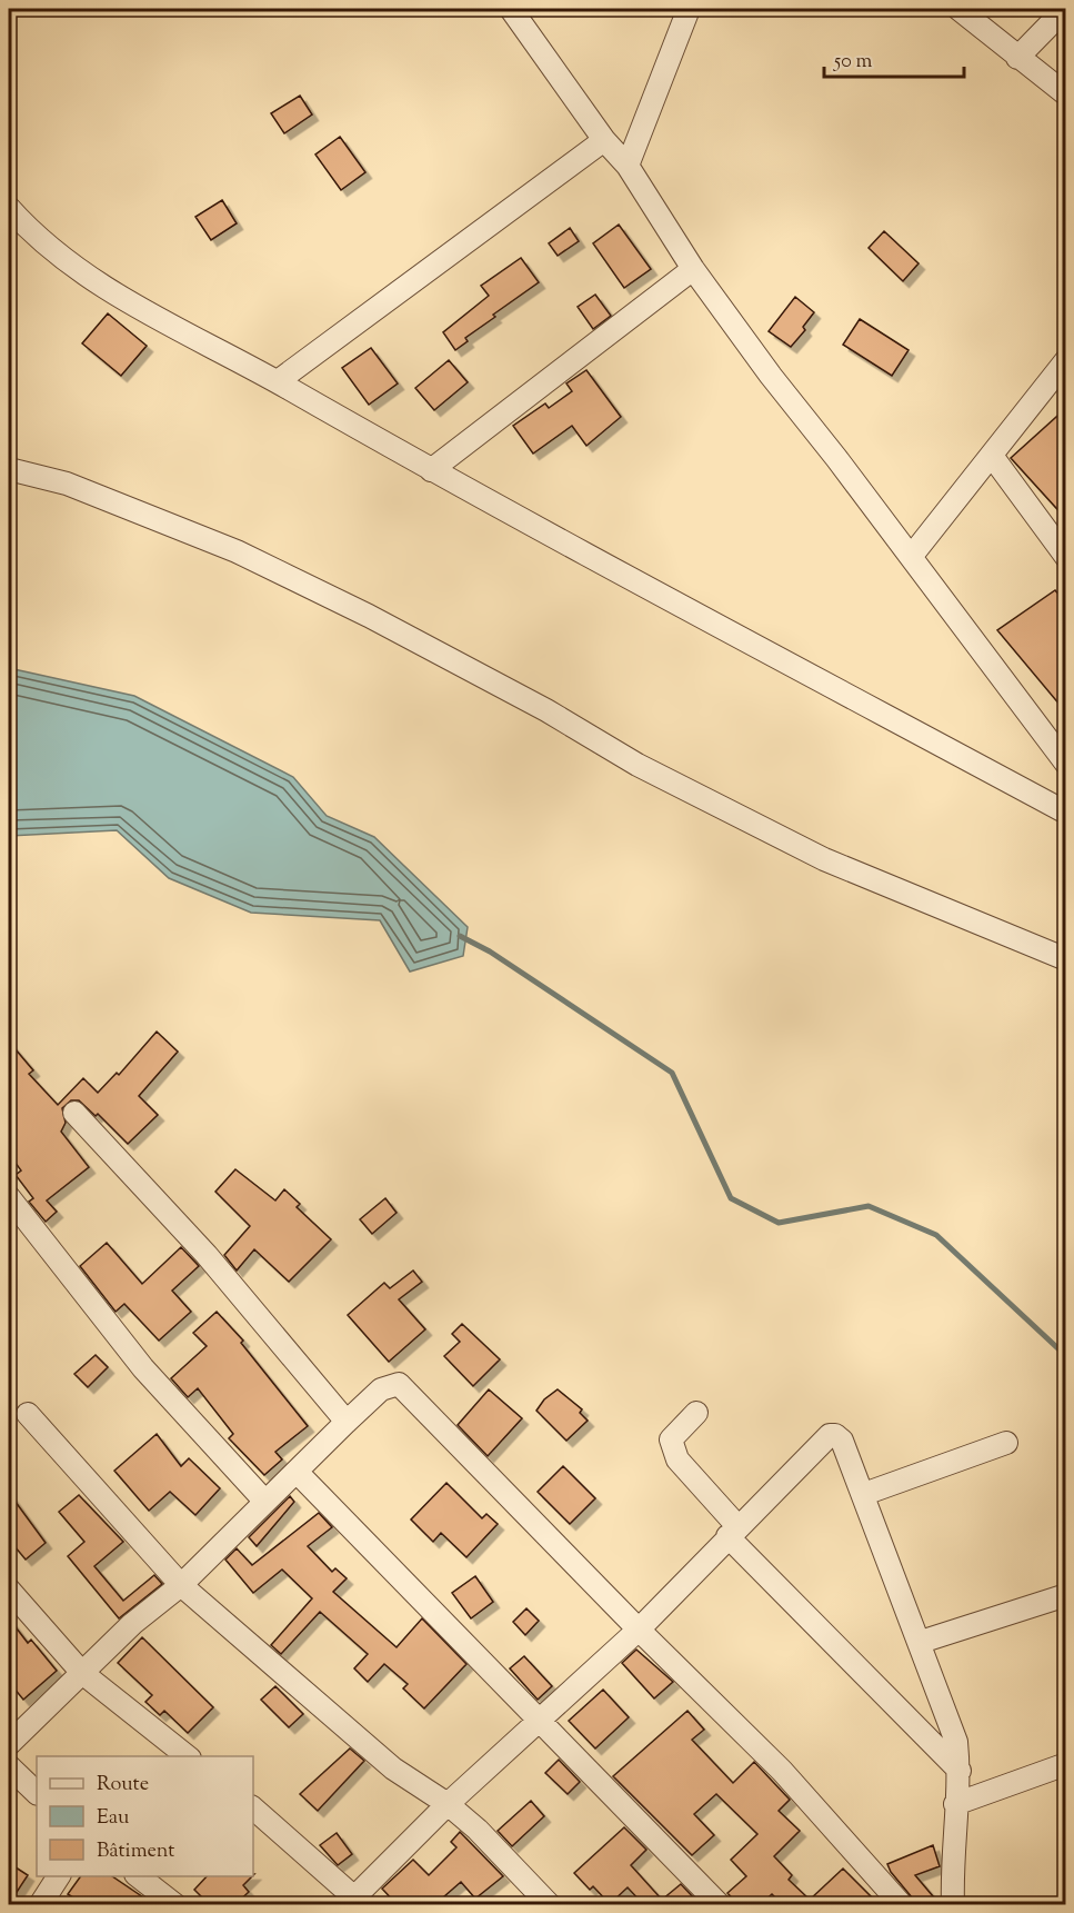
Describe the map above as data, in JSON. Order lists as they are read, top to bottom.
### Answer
{
  "legend": ["Route", "Eau", "Bâtiment"],
  "scale_bar": "50 m"
}
